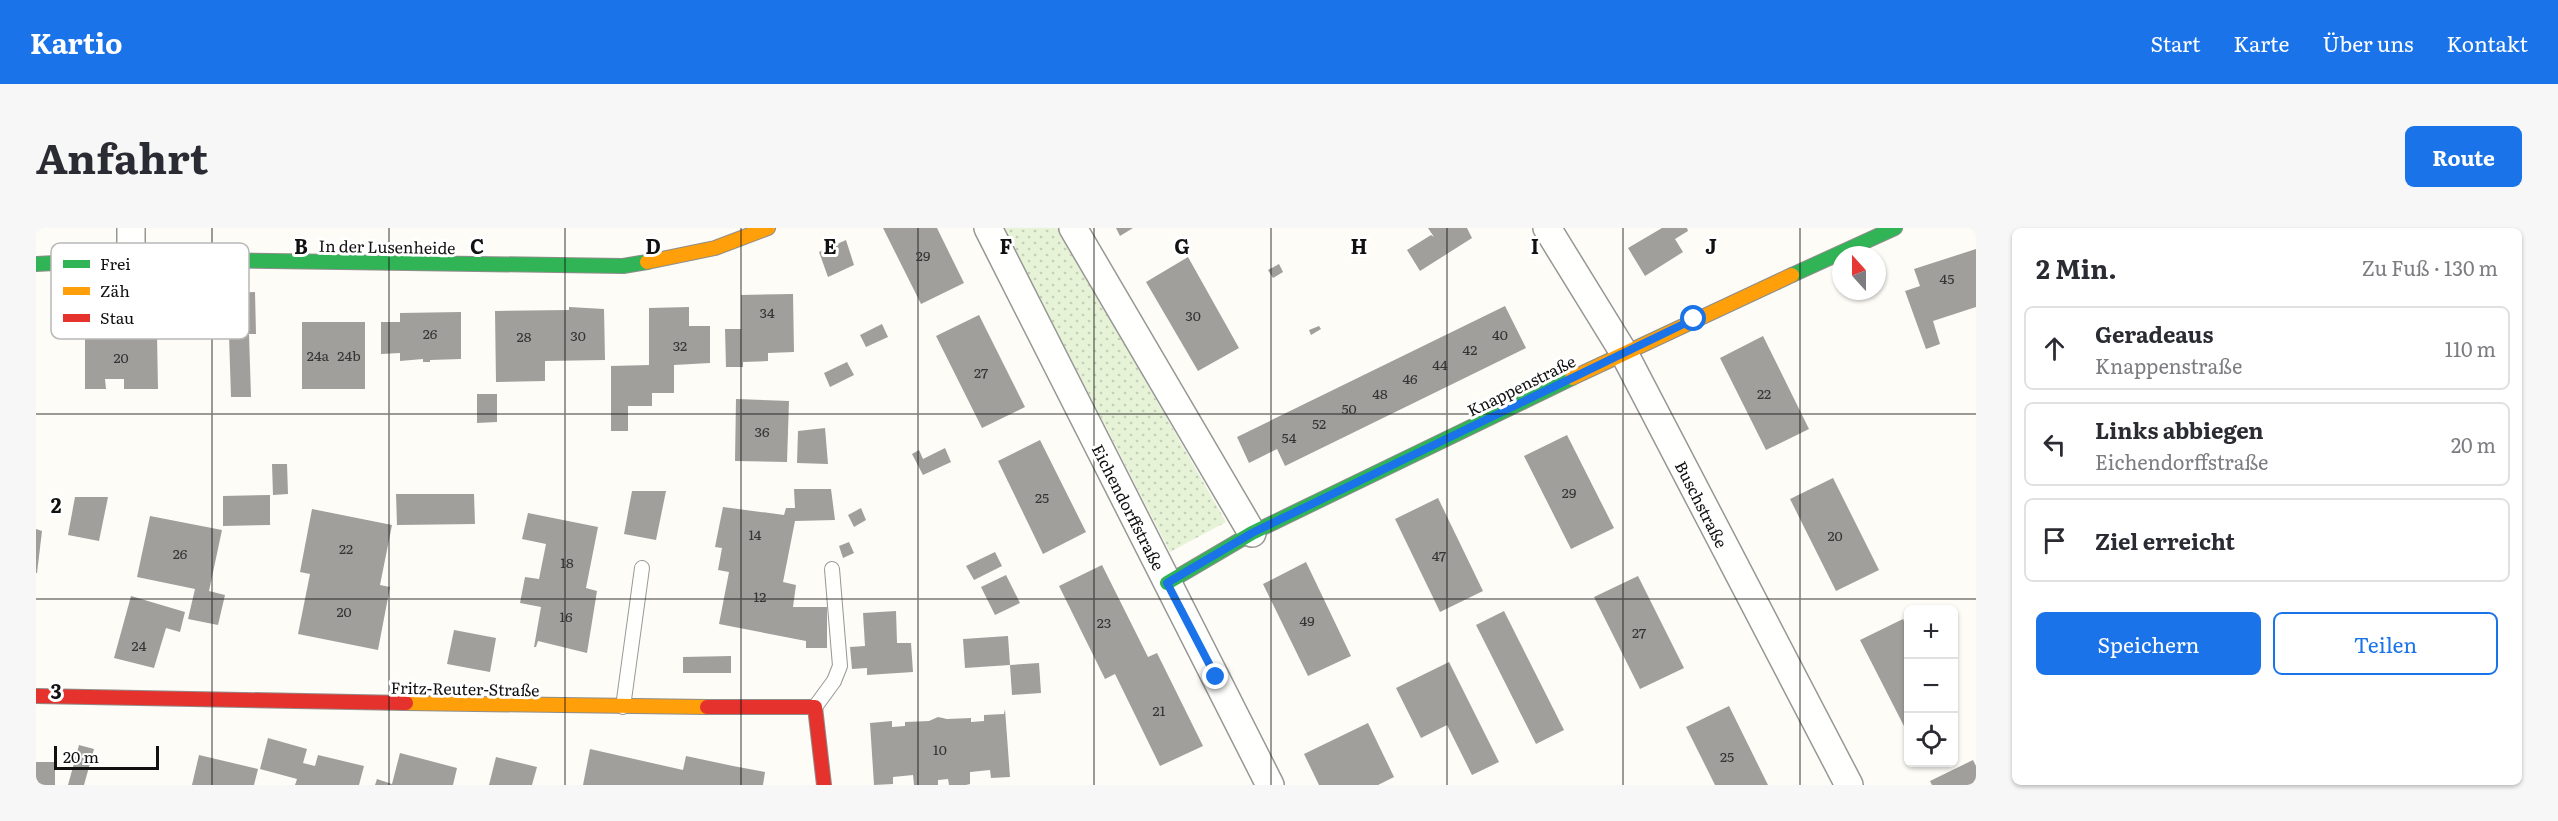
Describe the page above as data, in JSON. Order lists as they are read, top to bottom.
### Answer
{
  "streets": {
    "street": [
      "In der Lusenheide",
      "Knappenstraße",
      "Buschstraße",
      "Eichendorffstraße",
      "Fritz-Reuter-Straße"
    ]
  },
  "crossings": [
    ["Knappenstraße", "Buschstraße"],
    ["Knappenstraße", "Eichendorffstraße"]
  ],
  "house_numbers": [
    "29",
    "45",
    "34",
    "30",
    "26",
    "40",
    "30",
    "28",
    "32",
    "42",
    "24a",
    "24b",
    "20",
    "44",
    "27",
    "46",
    "48",
    "22",
    "50",
    "52",
    "36",
    "54",
    "29",
    "25",
    "14",
    "20",
    "22",
    "26",
    "47",
    "18",
    "12",
    "20",
    "16",
    "49",
    "23",
    "27",
    "24",
    "21",
    "10",
    "25"
  ],
  "legend": ["Frei", "Zäh", "Stau"],
  "scale_bar": "20 m",
  "north": "top",
  "page": {
    "header": "Kartio",
    "nav": [
      "Start",
      "Karte",
      "Über uns",
      "Kontakt"
    ],
    "title": "Anfahrt",
    "buttons": [
      "Route",
      ["Speichern", "Teilen"]
    ],
    "heading": ["2 Min.", "Zu Fuß · 130 m"],
    "list": [
      ["Geradeaus", "Knappenstraße", "110 m"],
      ["Links abbiegen", "Eichendorffstraße", "20 m"],
      "Ziel erreicht"
    ],
    "map_buttons": ["+", "−"],
    "scale": "20 m"
  },
  "grid": {
    "columns": [
      "B",
      "C",
      "D",
      "E",
      "F",
      "G",
      "H",
      "I",
      "J"
    ],
    "rows": ["2", "3"]
  }
}
